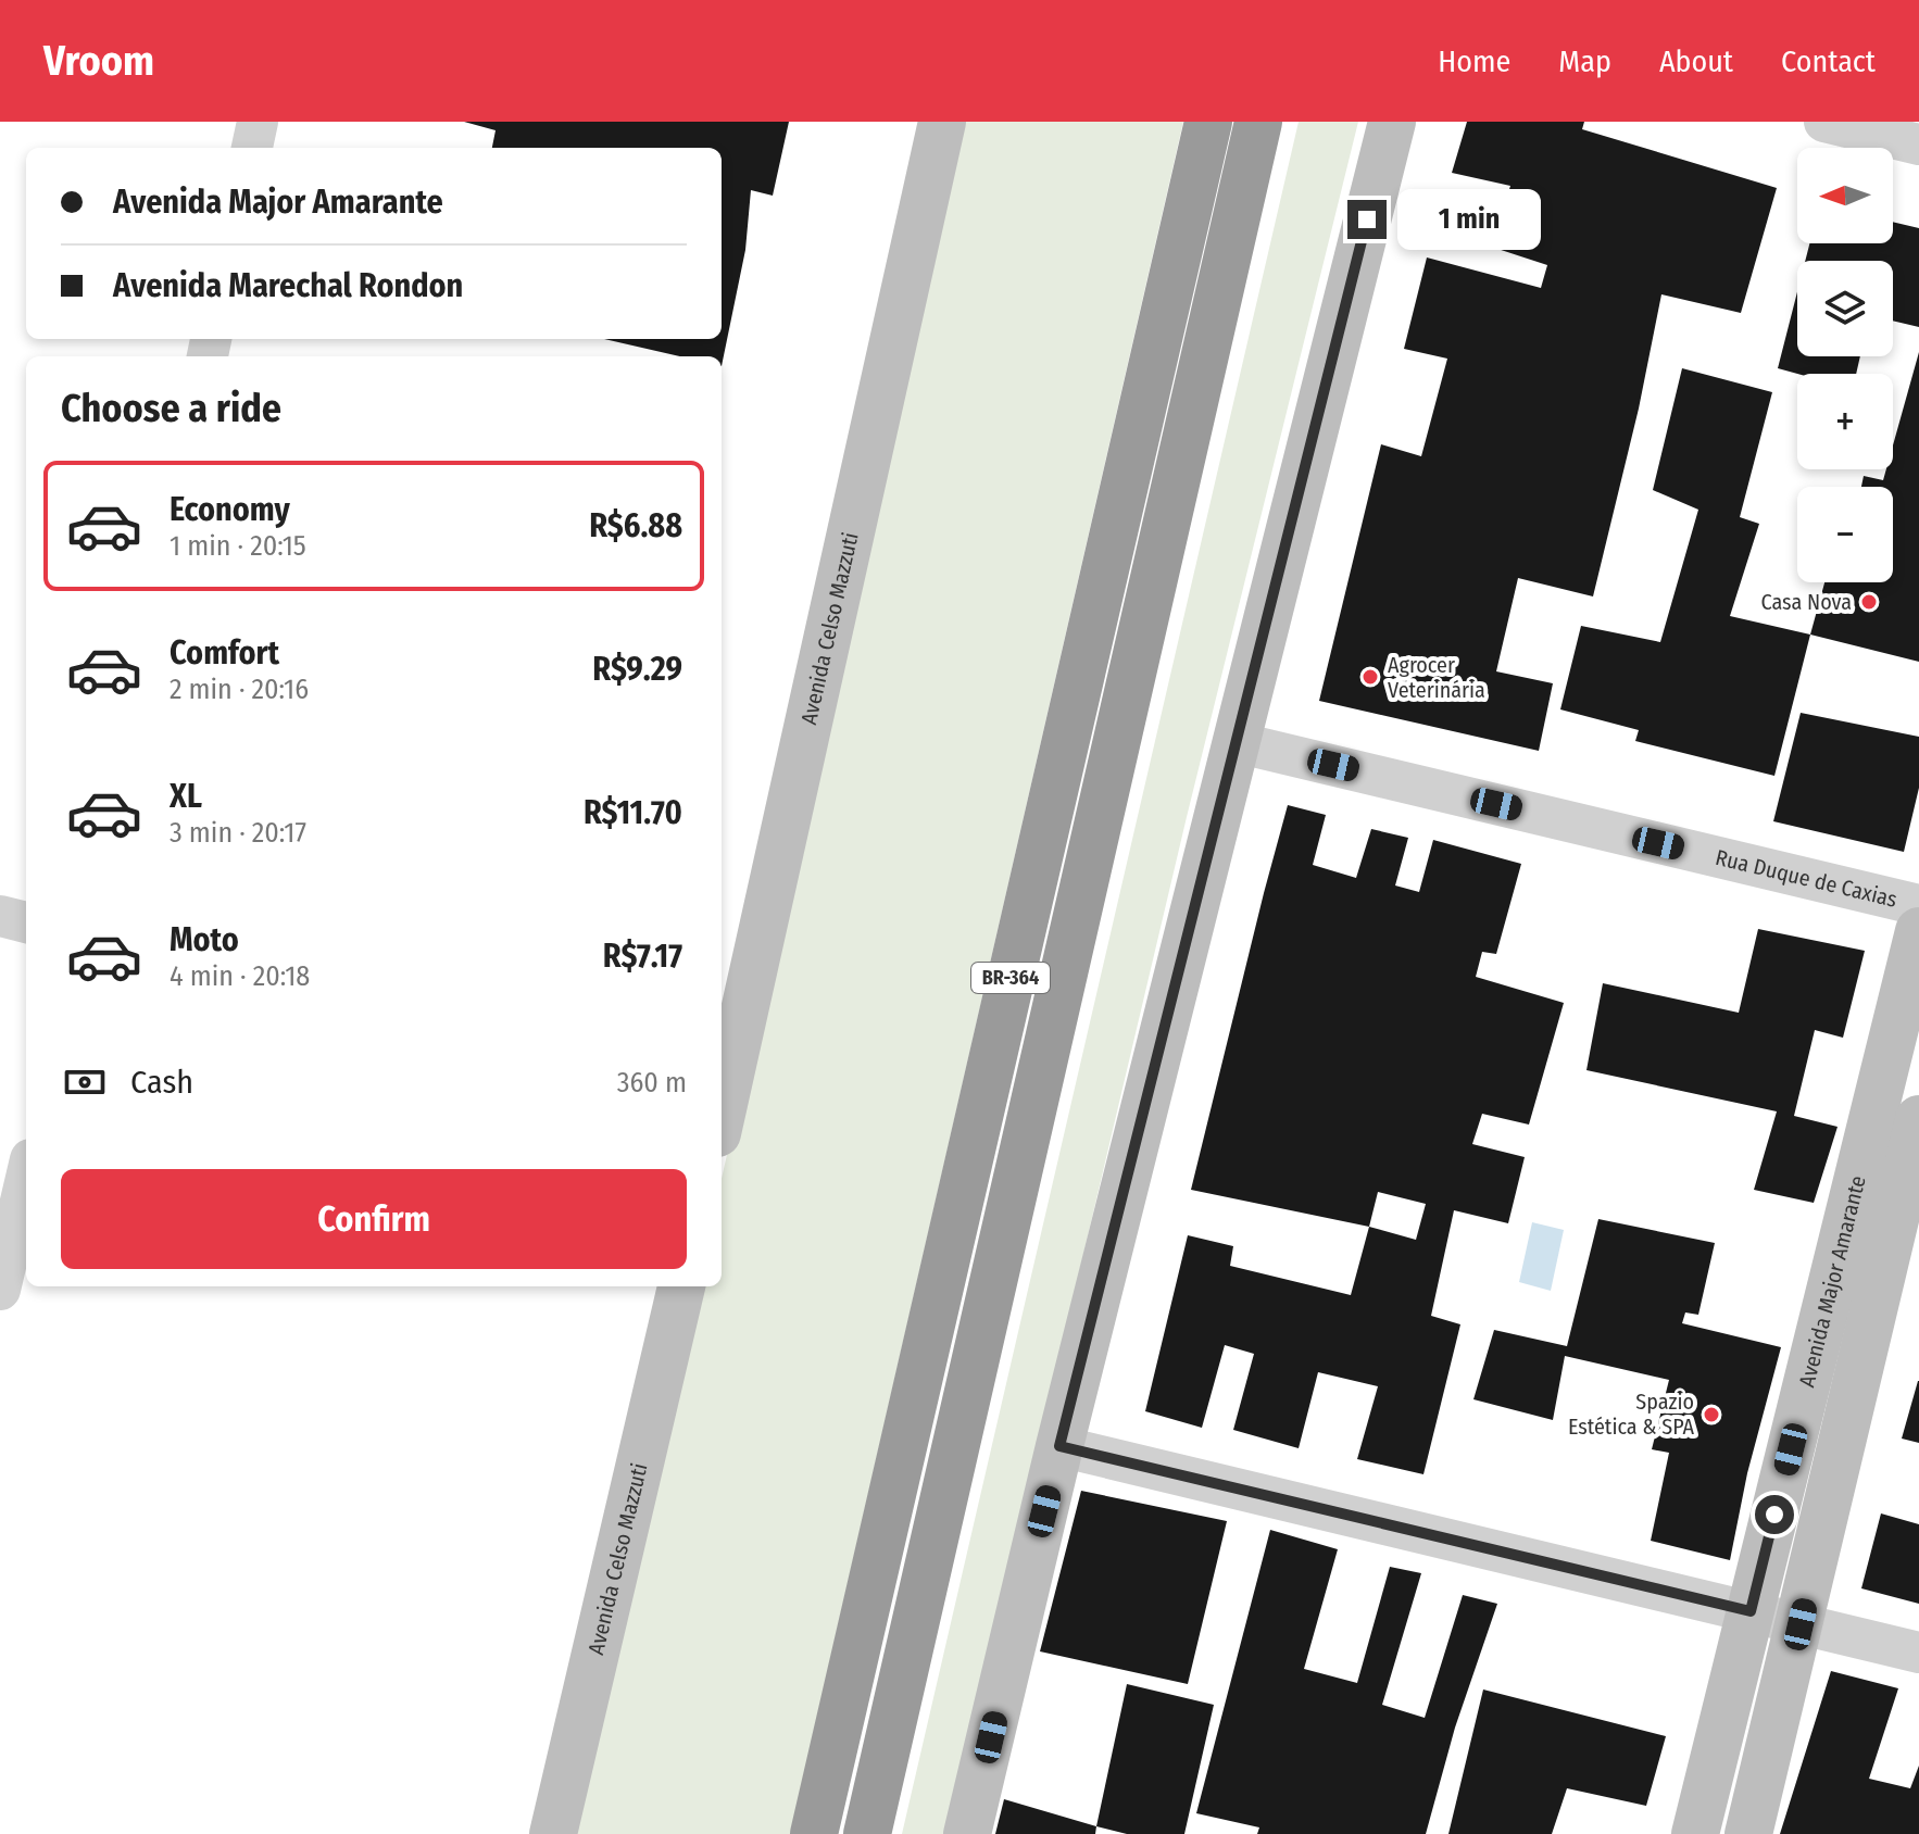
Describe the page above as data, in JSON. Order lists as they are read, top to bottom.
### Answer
{
  "streets": {
    "highway": ["BR-364"],
    "main road": ["Avenida Celso Mazzuti", "Avenida Major Amarante"],
    "street": ["Rua Duque de Caxias"]
  },
  "places": ["Casa Nova", "Agrocer Veterinária", "Spazio Estética & SPA"],
  "north": "left",
  "page": {
    "header": "Vroom",
    "nav": [
      "Home",
      "Map",
      "About",
      "Contact"
    ],
    "map_buttons": ["+", "−"],
    "banner": ["Avenida Major Amarante", "Avenida Marechal Rondon"],
    "bubble": "1 min",
    "heading": "Choose a ride",
    "list": [
      {
        "name": "Economy",
        "note": "1 min · 20:15",
        "value": "R$6.88"
      },
      {
        "name": "Comfort",
        "note": "2 min · 20:16",
        "value": "R$9.29"
      },
      {
        "name": "XL",
        "note": "3 min · 20:17",
        "value": "R$11.70"
      },
      {
        "name": "Moto",
        "note": "4 min · 20:18",
        "value": "R$7.17"
      }
    ],
    "pay": ["Cash", "360 m"],
    "buttons": "Confirm"
  }
}
